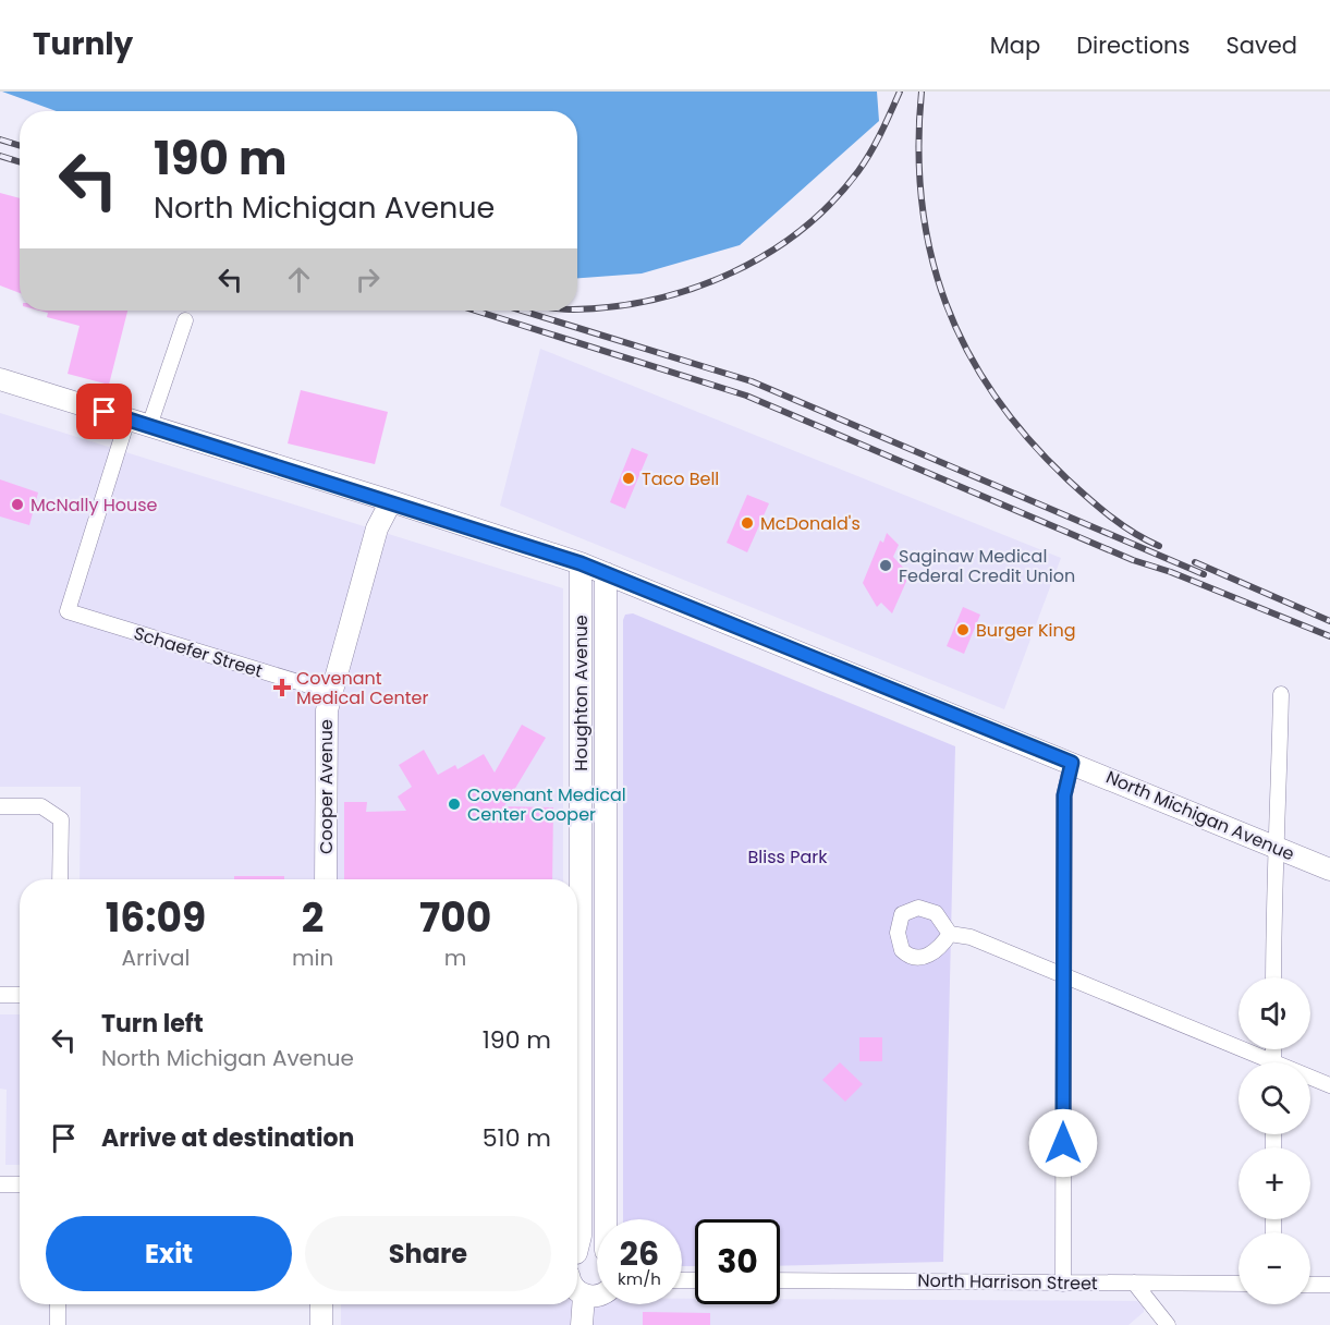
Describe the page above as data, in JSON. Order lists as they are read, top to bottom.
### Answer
{
  "streets": {
    "street": [
      "Schaefer Street",
      "Houghton Avenue",
      "Cooper Avenue",
      "North Michigan Avenue",
      "North Harrison Street"
    ]
  },
  "crossings": [
    ["Schaefer Street", "Cooper Avenue"],
    ["Schaefer Street", "North Michigan Avenue"],
    ["Houghton Avenue", "North Michigan Avenue"],
    ["Cooper Avenue", "North Michigan Avenue"]
  ],
  "parks": ["Bliss Park"],
  "places": {
    "other": [
      "Taco Bell",
      "McNally House",
      "McDonald's",
      "Saginaw Medical Federal Credit Union",
      "Burger King",
      "Covenant Medical Center Cooper"
    ],
    "health": ["Covenant Medical Center"]
  },
  "page": {
    "header": "Turnly",
    "nav": ["Map", "Directions", "Saved"],
    "turn": ["190 m", "North Michigan Avenue"],
    "eta": [
      "16:09",
      "Arrival",
      "2",
      "min",
      "700",
      "m"
    ],
    "map_buttons": ["+", "−"],
    "list": [
      {
        "name": "Turn left",
        "note": "North Michigan Avenue",
        "value": "190 m"
      },
      {
        "name": "Arrive at destination",
        "value": "510 m"
      }
    ],
    "buttons": ["Exit", "Share"],
    "speed": "26 km/h",
    "limit": "30"
  }
}
